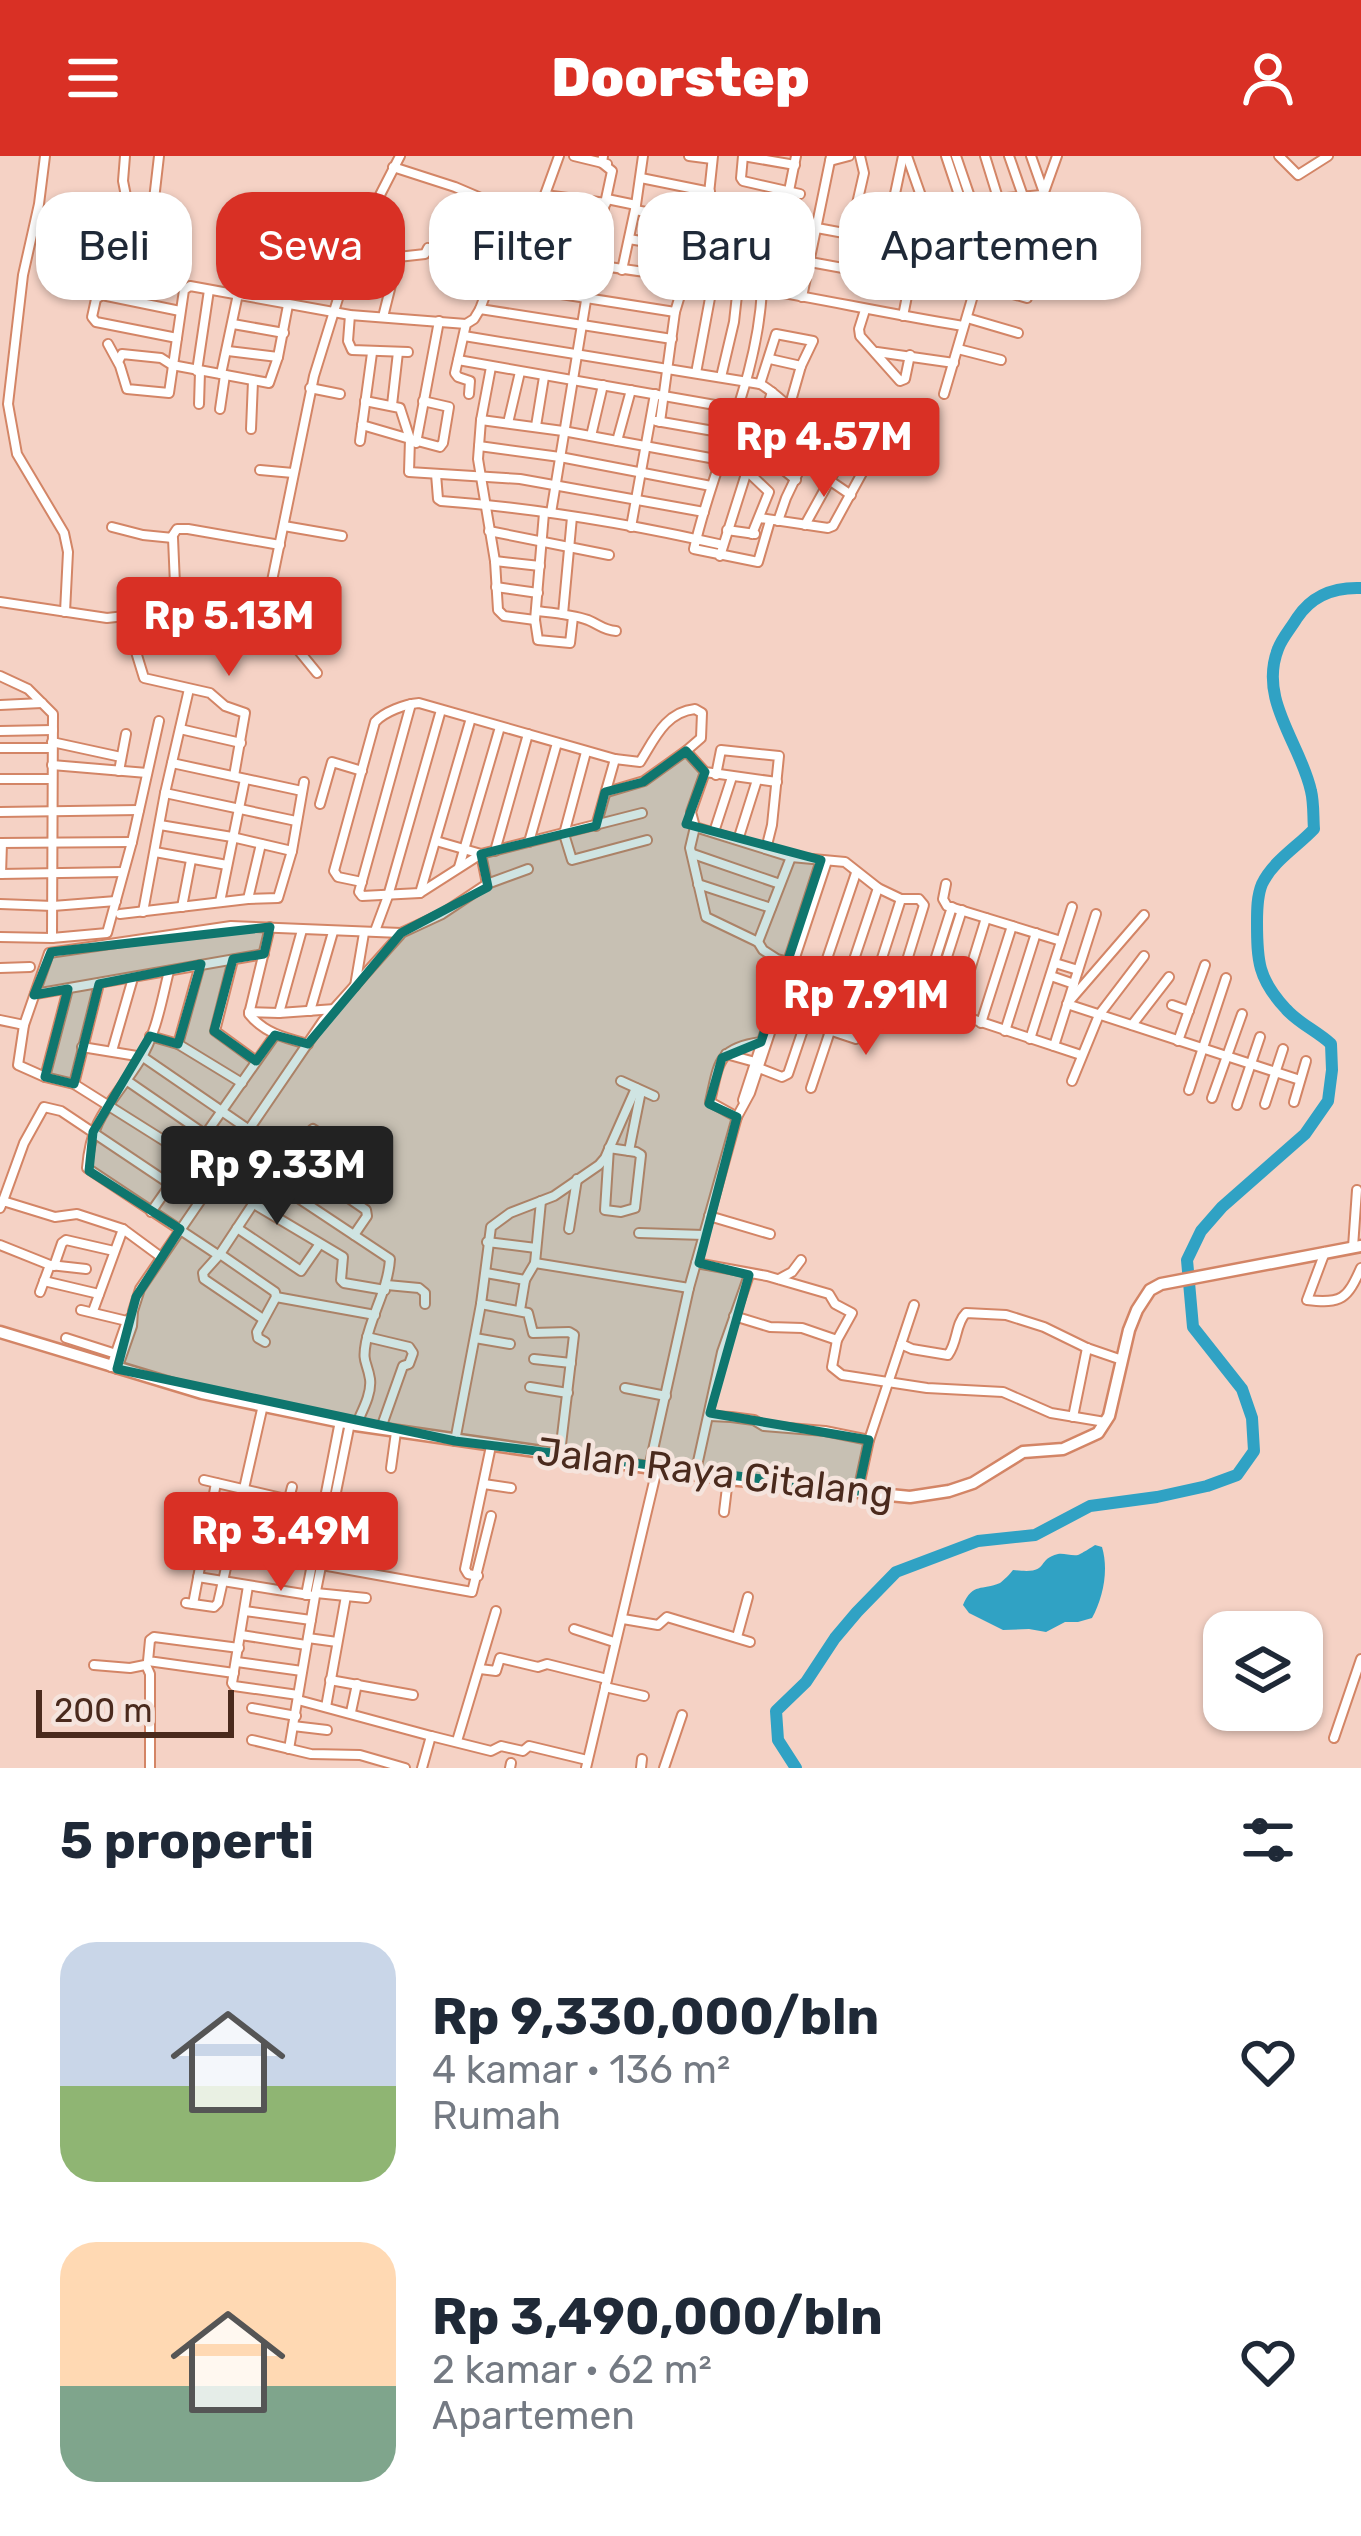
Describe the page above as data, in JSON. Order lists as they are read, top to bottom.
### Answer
{
  "streets": {
    "street": ["Jalan Raya Citalang"]
  },
  "scale_bar": "200 m",
  "page": {
    "header": "Doorstep",
    "chip": [
      "Beli",
      "Sewa",
      "Filter",
      "Baru",
      "Apartemen"
    ],
    "price": [
      "Rp 4.57M",
      "Rp 5.13M",
      "Rp 7.91M",
      "Rp 9.33M",
      "Rp 3.49M"
    ],
    "scale": "200 m",
    "heading": "5 properti",
    "list": [
      {
        "name": "Rp 9,330,000/bln",
        "note": "4 kamar · 136 m² · Rumah"
      },
      {
        "name": "Rp 3,490,000/bln",
        "note": "2 kamar · 62 m² · Apartemen"
      }
    ]
  }
}
